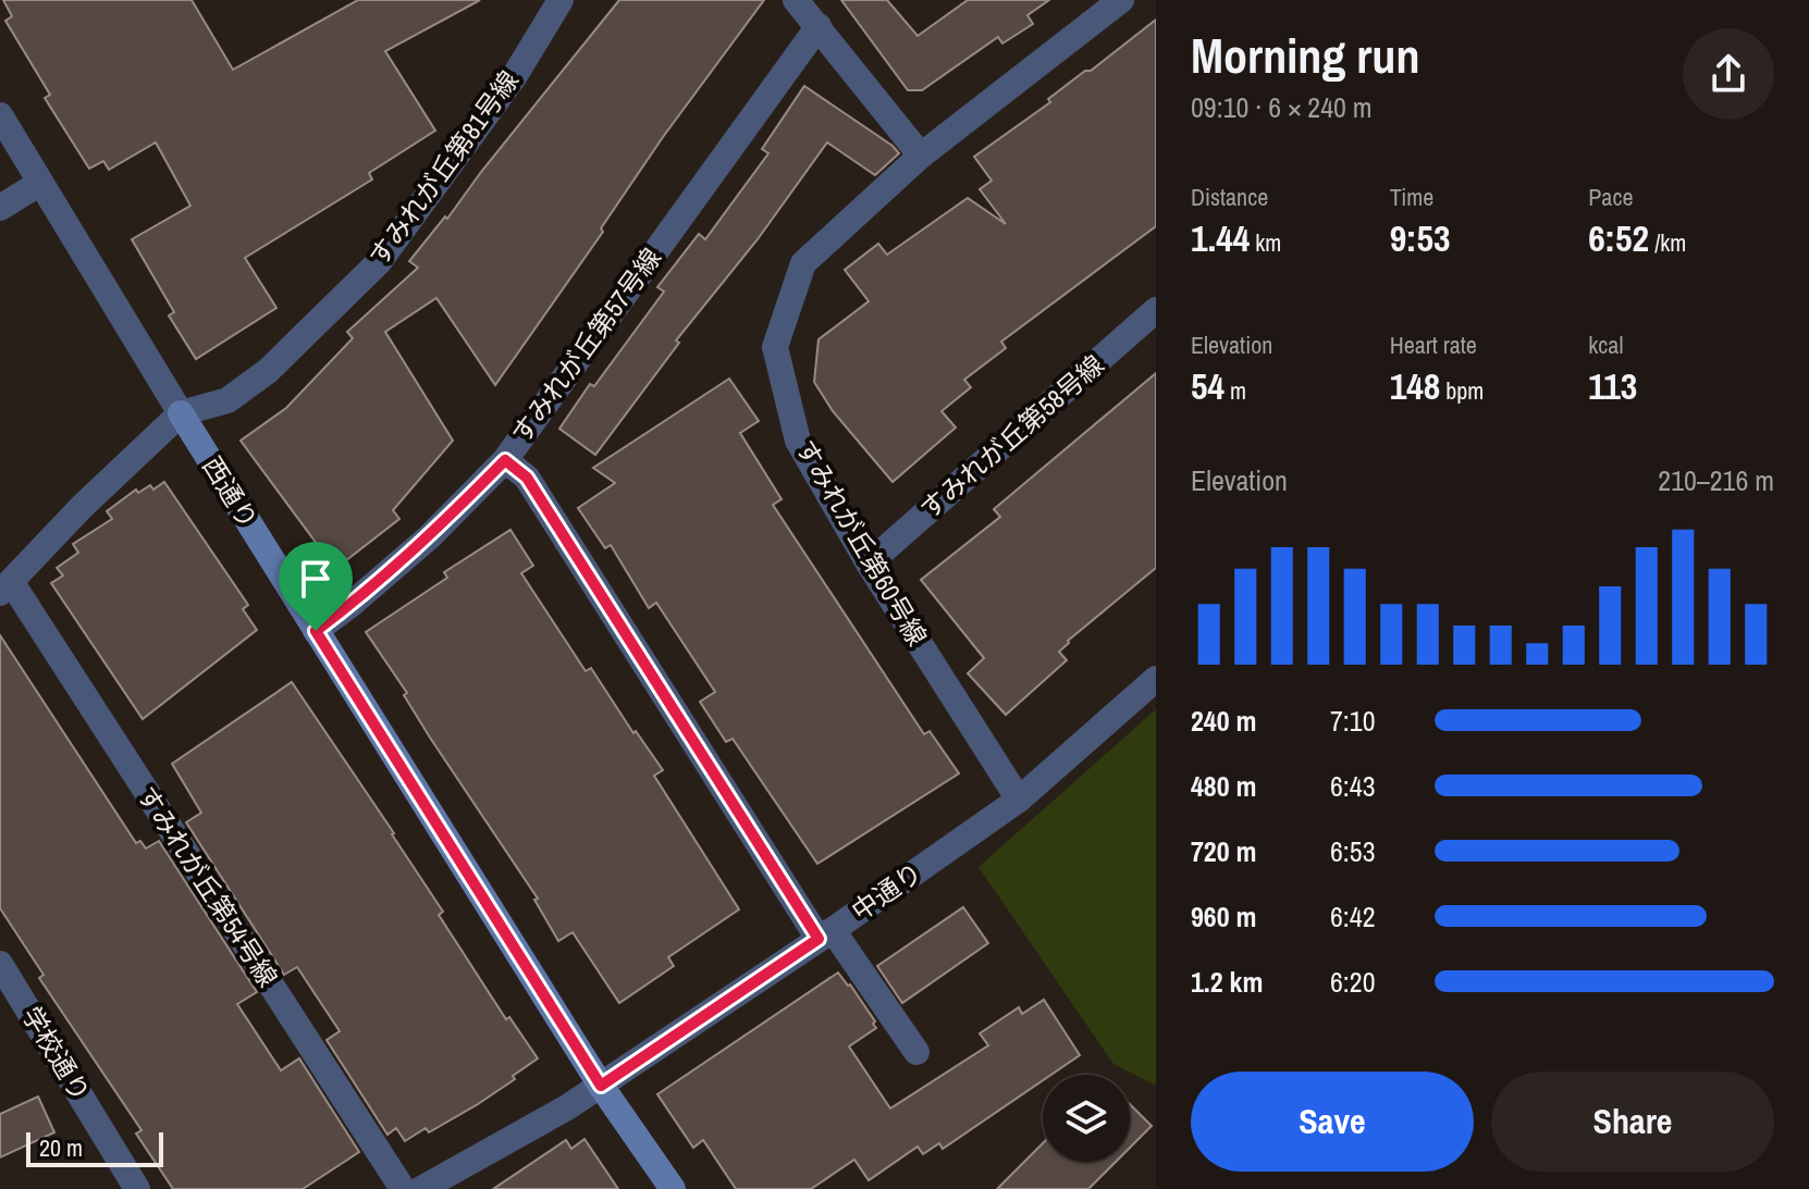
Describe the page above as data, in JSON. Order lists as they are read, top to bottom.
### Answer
{
  "streets": {
    "street": [
      "すみれが丘第81号線",
      "すみれが丘第57号線",
      "すみれが丘第58号線",
      "西通り",
      "すみれが丘第60号線",
      "すみれが丘第54号線",
      "中通り",
      "学校通り"
    ]
  },
  "crossings": [
    ["すみれが丘第81号線", "西通り"],
    ["すみれが丘第81号線", "すみれが丘第54号線"],
    ["すみれが丘第57号線", "西通り"],
    ["すみれが丘第58号線", "すみれが丘第60号線"],
    ["西通り", "中通り"],
    ["すみれが丘第60号線", "中通り"]
  ],
  "scale_bar": "20 m",
  "page": {
    "heading": ["Morning run", "09:10 · 6 × 240 m"],
    "stats": [
      ["Distance", "1.44 km"],
      ["Time", "9:53"],
      ["Pace", "6:52 /km"],
      ["Elevation", "54 m"],
      ["Heart rate", "148 bpm"],
      ["kcal", "113"]
    ],
    "chart": ["Elevation", "210–216 m"],
    "list": [
      {
        "name": "240 m",
        "note": "7:10"
      },
      {
        "name": "480 m",
        "note": "6:43"
      },
      {
        "name": "720 m",
        "note": "6:53"
      },
      {
        "name": "960 m",
        "note": "6:42"
      },
      {
        "name": "1.2 km",
        "note": "6:20"
      }
    ],
    "buttons": ["Save", "Share"],
    "scale": "20 m"
  }
}
